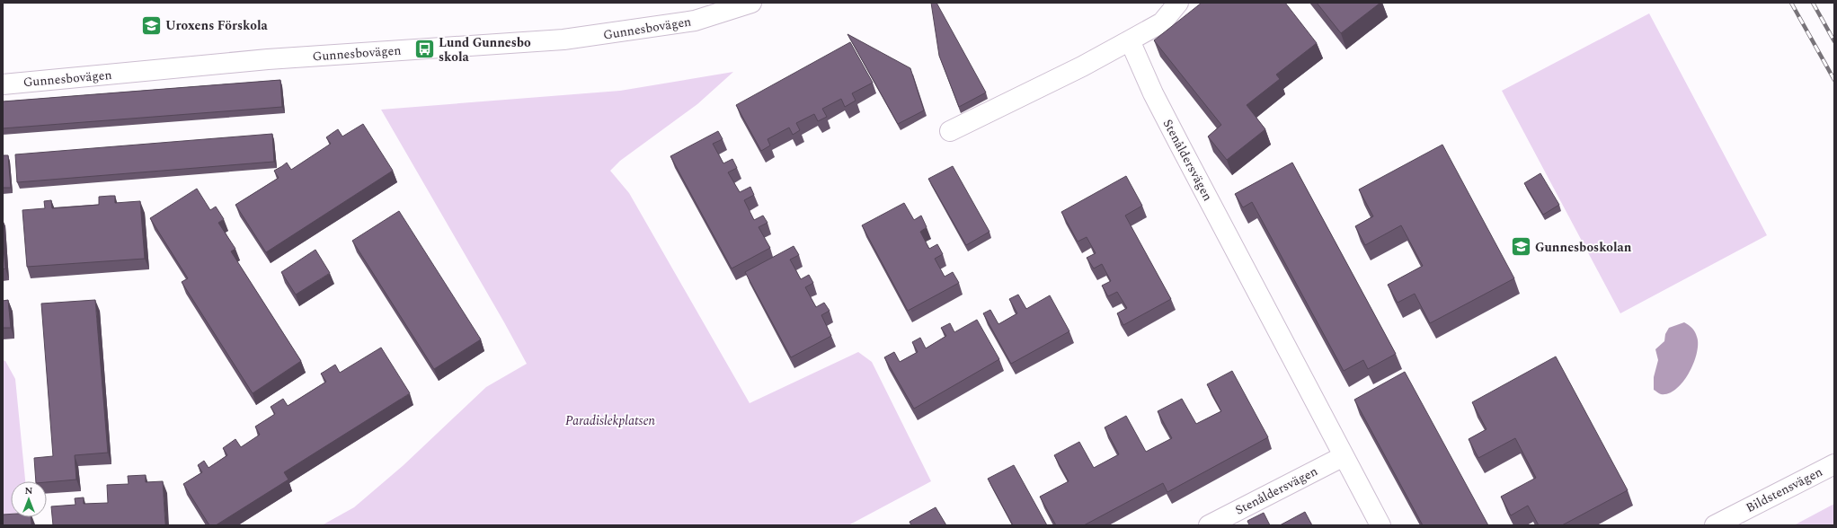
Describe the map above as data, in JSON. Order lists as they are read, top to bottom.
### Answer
{
  "streets": {
    "street": ["Gunnesbovägen", "Stenåldersvägen", "Bildstensvägen"]
  },
  "parks": ["Paradislekplatsen"],
  "places": {
    "school or university": ["Uroxens Förskola", "Gunnesboskolan"],
    "bus stop": ["Lund Gunnesbo skola"]
  },
  "north": "top"
}
